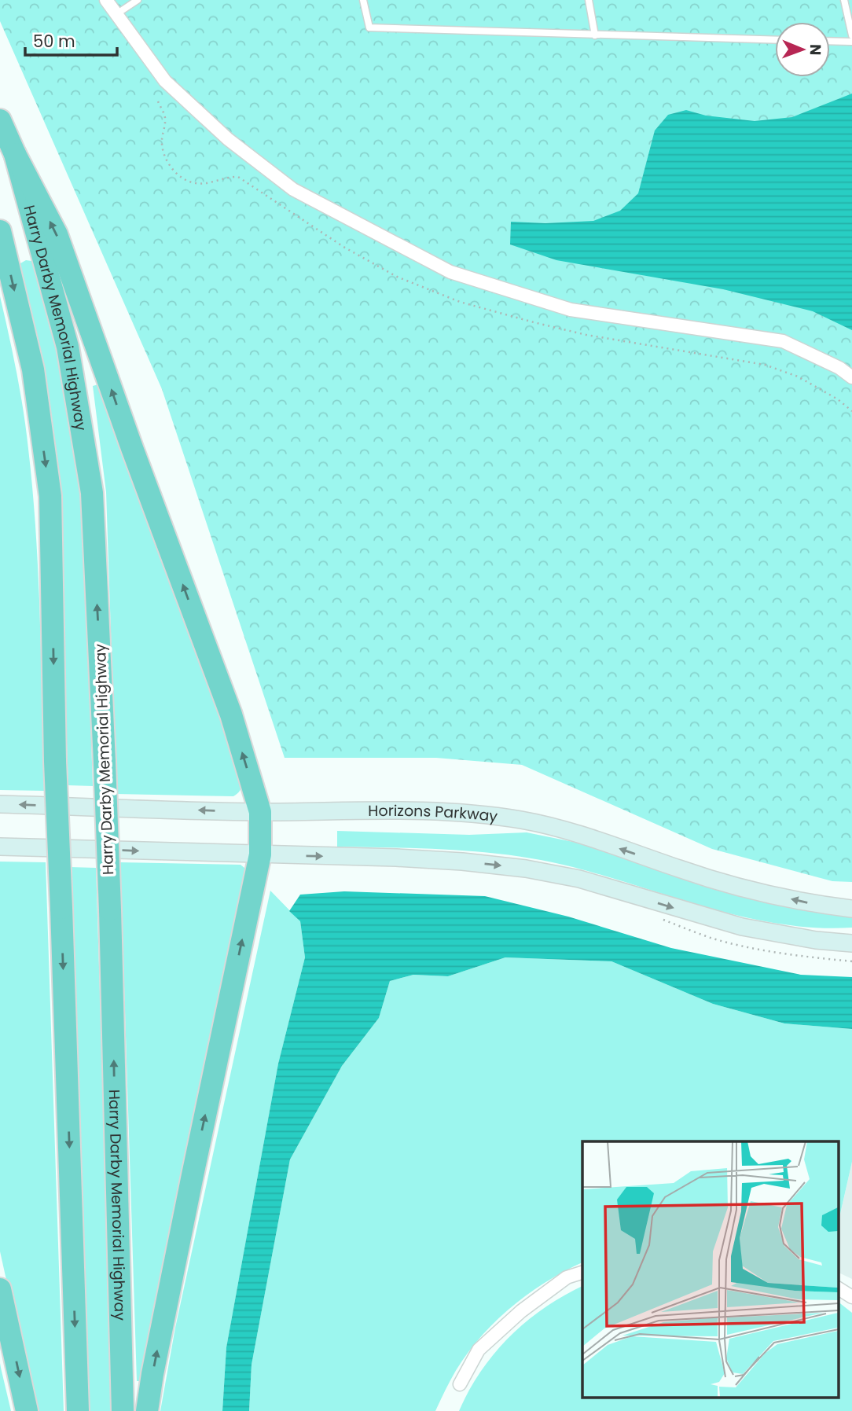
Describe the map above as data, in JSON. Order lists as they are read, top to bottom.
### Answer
{
  "streets": {
    "highway": ["Harry Darby Memorial Highway"],
    "main road": ["Horizons Parkway"]
  },
  "scale_bar": "50 m",
  "north": "right"
}
